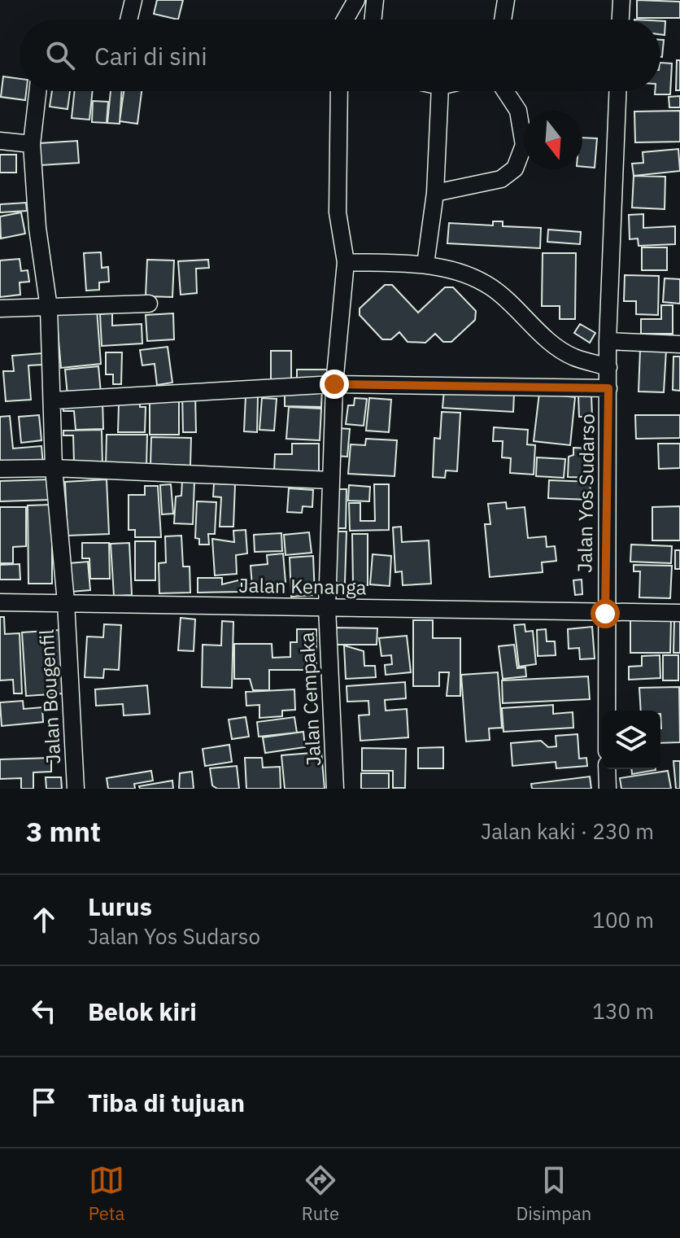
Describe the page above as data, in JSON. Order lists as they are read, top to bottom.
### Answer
{
  "streets": {
    "street": [
      "Jalan Yos Sudarso",
      "Jalan Kenanga",
      "Jalan Bougenfil",
      "Jalan Cempaka"
    ]
  },
  "crossings": [
    ["Jalan Yos Sudarso", "Jalan Kenanga"],
    ["Jalan Kenanga", "Jalan Bougenfil"],
    ["Jalan Kenanga", "Jalan Cempaka"]
  ],
  "north": "bottom",
  "page": {
    "search": "Cari di sini",
    "heading": ["3 mnt", "Jalan kaki · 230 m"],
    "list": [
      ["Lurus", "Jalan Yos Sudarso", "100 m"],
      ["Belok kiri", "130 m"],
      "Tiba di tujuan"
    ],
    "nav": ["Peta", "Rute", "Disimpan"]
  }
}
